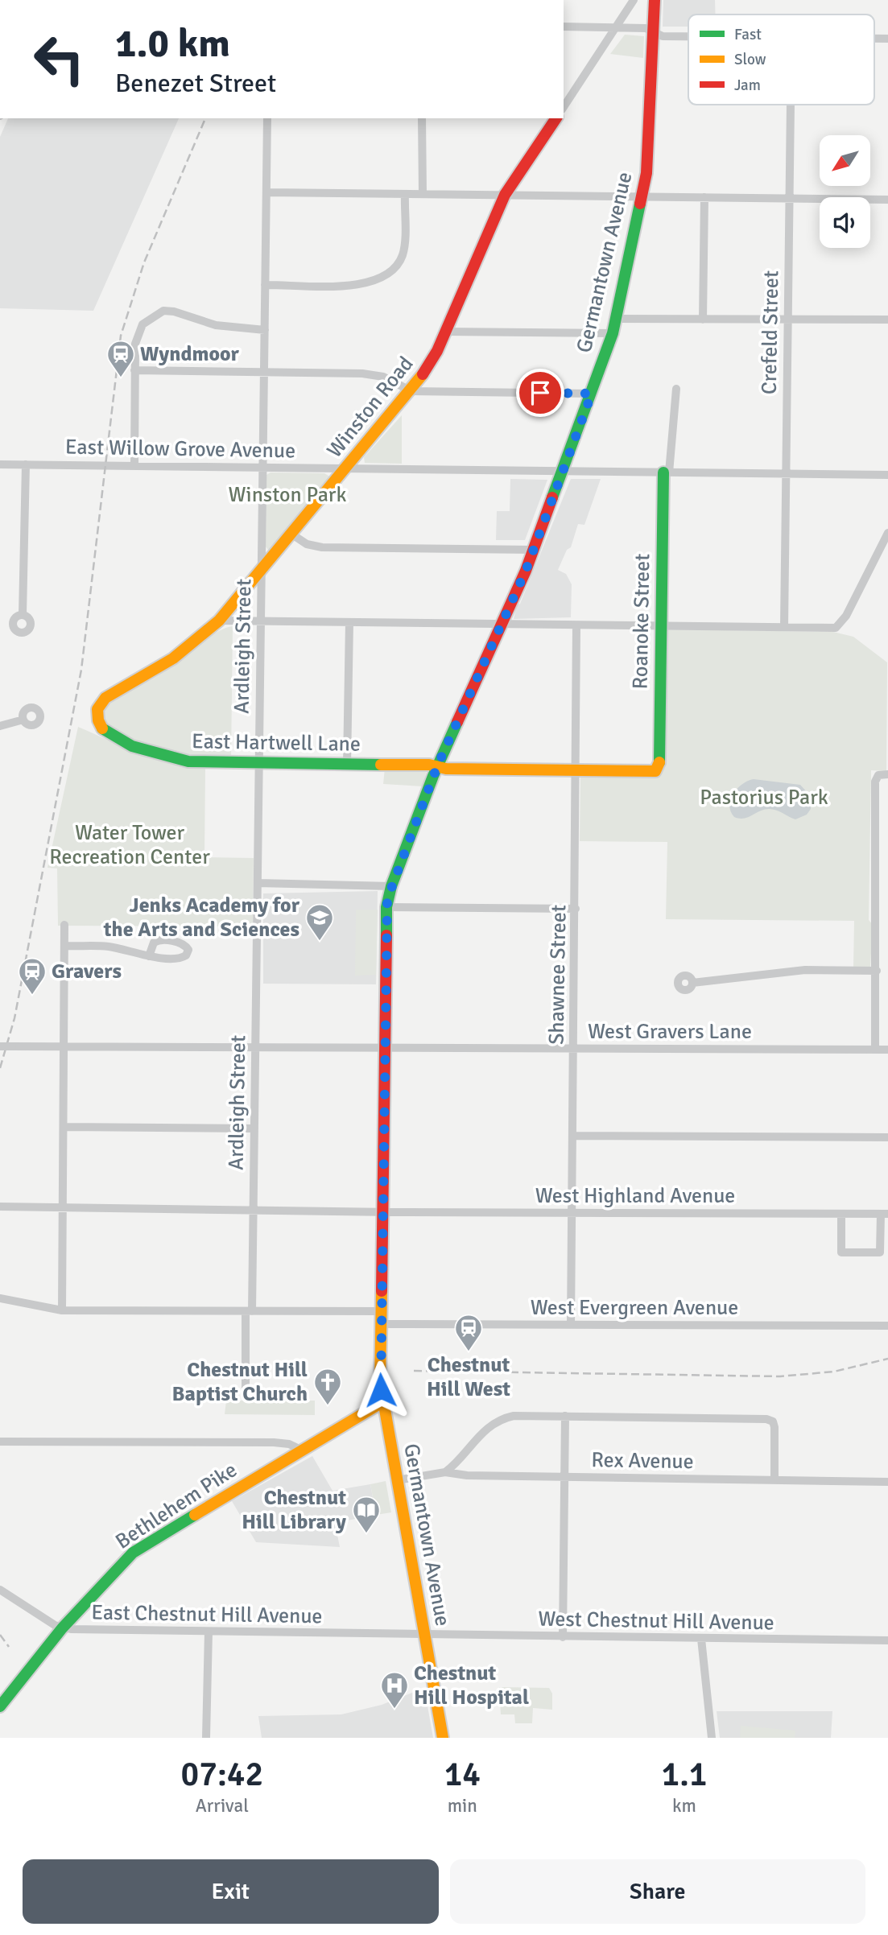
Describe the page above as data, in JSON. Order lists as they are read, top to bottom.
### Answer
{
  "streets": {
    "main road": [
      "Germantown Avenue",
      "Winston Road",
      "Roanoke Street",
      "East Hartwell Lane",
      "Bethlehem Pike"
    ],
    "street": [
      "Crefeld Street",
      "East Willow Grove Avenue",
      "Ardleigh Street",
      "Shawnee Street",
      "West Gravers Lane",
      "West Highland Avenue",
      "West Evergreen Avenue",
      "Rex Avenue",
      "East Chestnut Hill Avenue",
      "West Chestnut Hill Avenue"
    ]
  },
  "crossings": [
    ["Germantown Avenue", "East Willow Grove Avenue"],
    ["Germantown Avenue", "East Hartwell Lane"],
    ["Germantown Avenue", "West Gravers Lane"],
    ["Germantown Avenue", "West Highland Avenue"],
    ["Germantown Avenue", "West Evergreen Avenue"],
    ["Germantown Avenue", "Rex Avenue"],
    ["Germantown Avenue", "Bethlehem Pike"],
    ["Germantown Avenue", "East Chestnut Hill Avenue"],
    ["Germantown Avenue", "West Chestnut Hill Avenue"],
    ["Crefeld Street", "East Willow Grove Avenue"],
    ["Winston Road", "East Willow Grove Avenue"],
    ["Winston Road", "Ardleigh Street"],
    ["Winston Road", "East Hartwell Lane"],
    ["East Willow Grove Avenue", "Roanoke Street"],
    ["East Willow Grove Avenue", "Ardleigh Street"],
    ["Roanoke Street", "East Hartwell Lane"],
    ["Ardleigh Street", "East Hartwell Lane"],
    ["Ardleigh Street", "West Gravers Lane"],
    ["Ardleigh Street", "West Highland Avenue"],
    ["East Hartwell Lane", "Shawnee Street"],
    ["Shawnee Street", "West Gravers Lane"],
    ["Shawnee Street", "West Highland Avenue"],
    ["Shawnee Street", "West Evergreen Avenue"],
    ["Bethlehem Pike", "East Chestnut Hill Avenue"],
    ["East Chestnut Hill Avenue", "West Chestnut Hill Avenue"]
  ],
  "parks": ["Winston Park", "Pastorius Park", "Water Tower Recreation Center"],
  "places": {
    "station": ["Wyndmoor", "Gravers", "Chestnut Hill West"],
    "school or university": ["Jenks Academy for the Arts and Sciences"],
    "church": ["Chestnut Hill Baptist Church"],
    "library": ["Chestnut Hill Library"],
    "hospital": ["Chestnut Hill Hospital"]
  },
  "legend": ["Fast", "Slow", "Jam"],
  "north": "bottom left",
  "page": {
    "turn": ["1.0 km", "Benezet Street"],
    "eta": [
      "07:42",
      "Arrival",
      "14",
      "min",
      "1.1",
      "km"
    ],
    "buttons": ["Exit", "Share"]
  }
}
